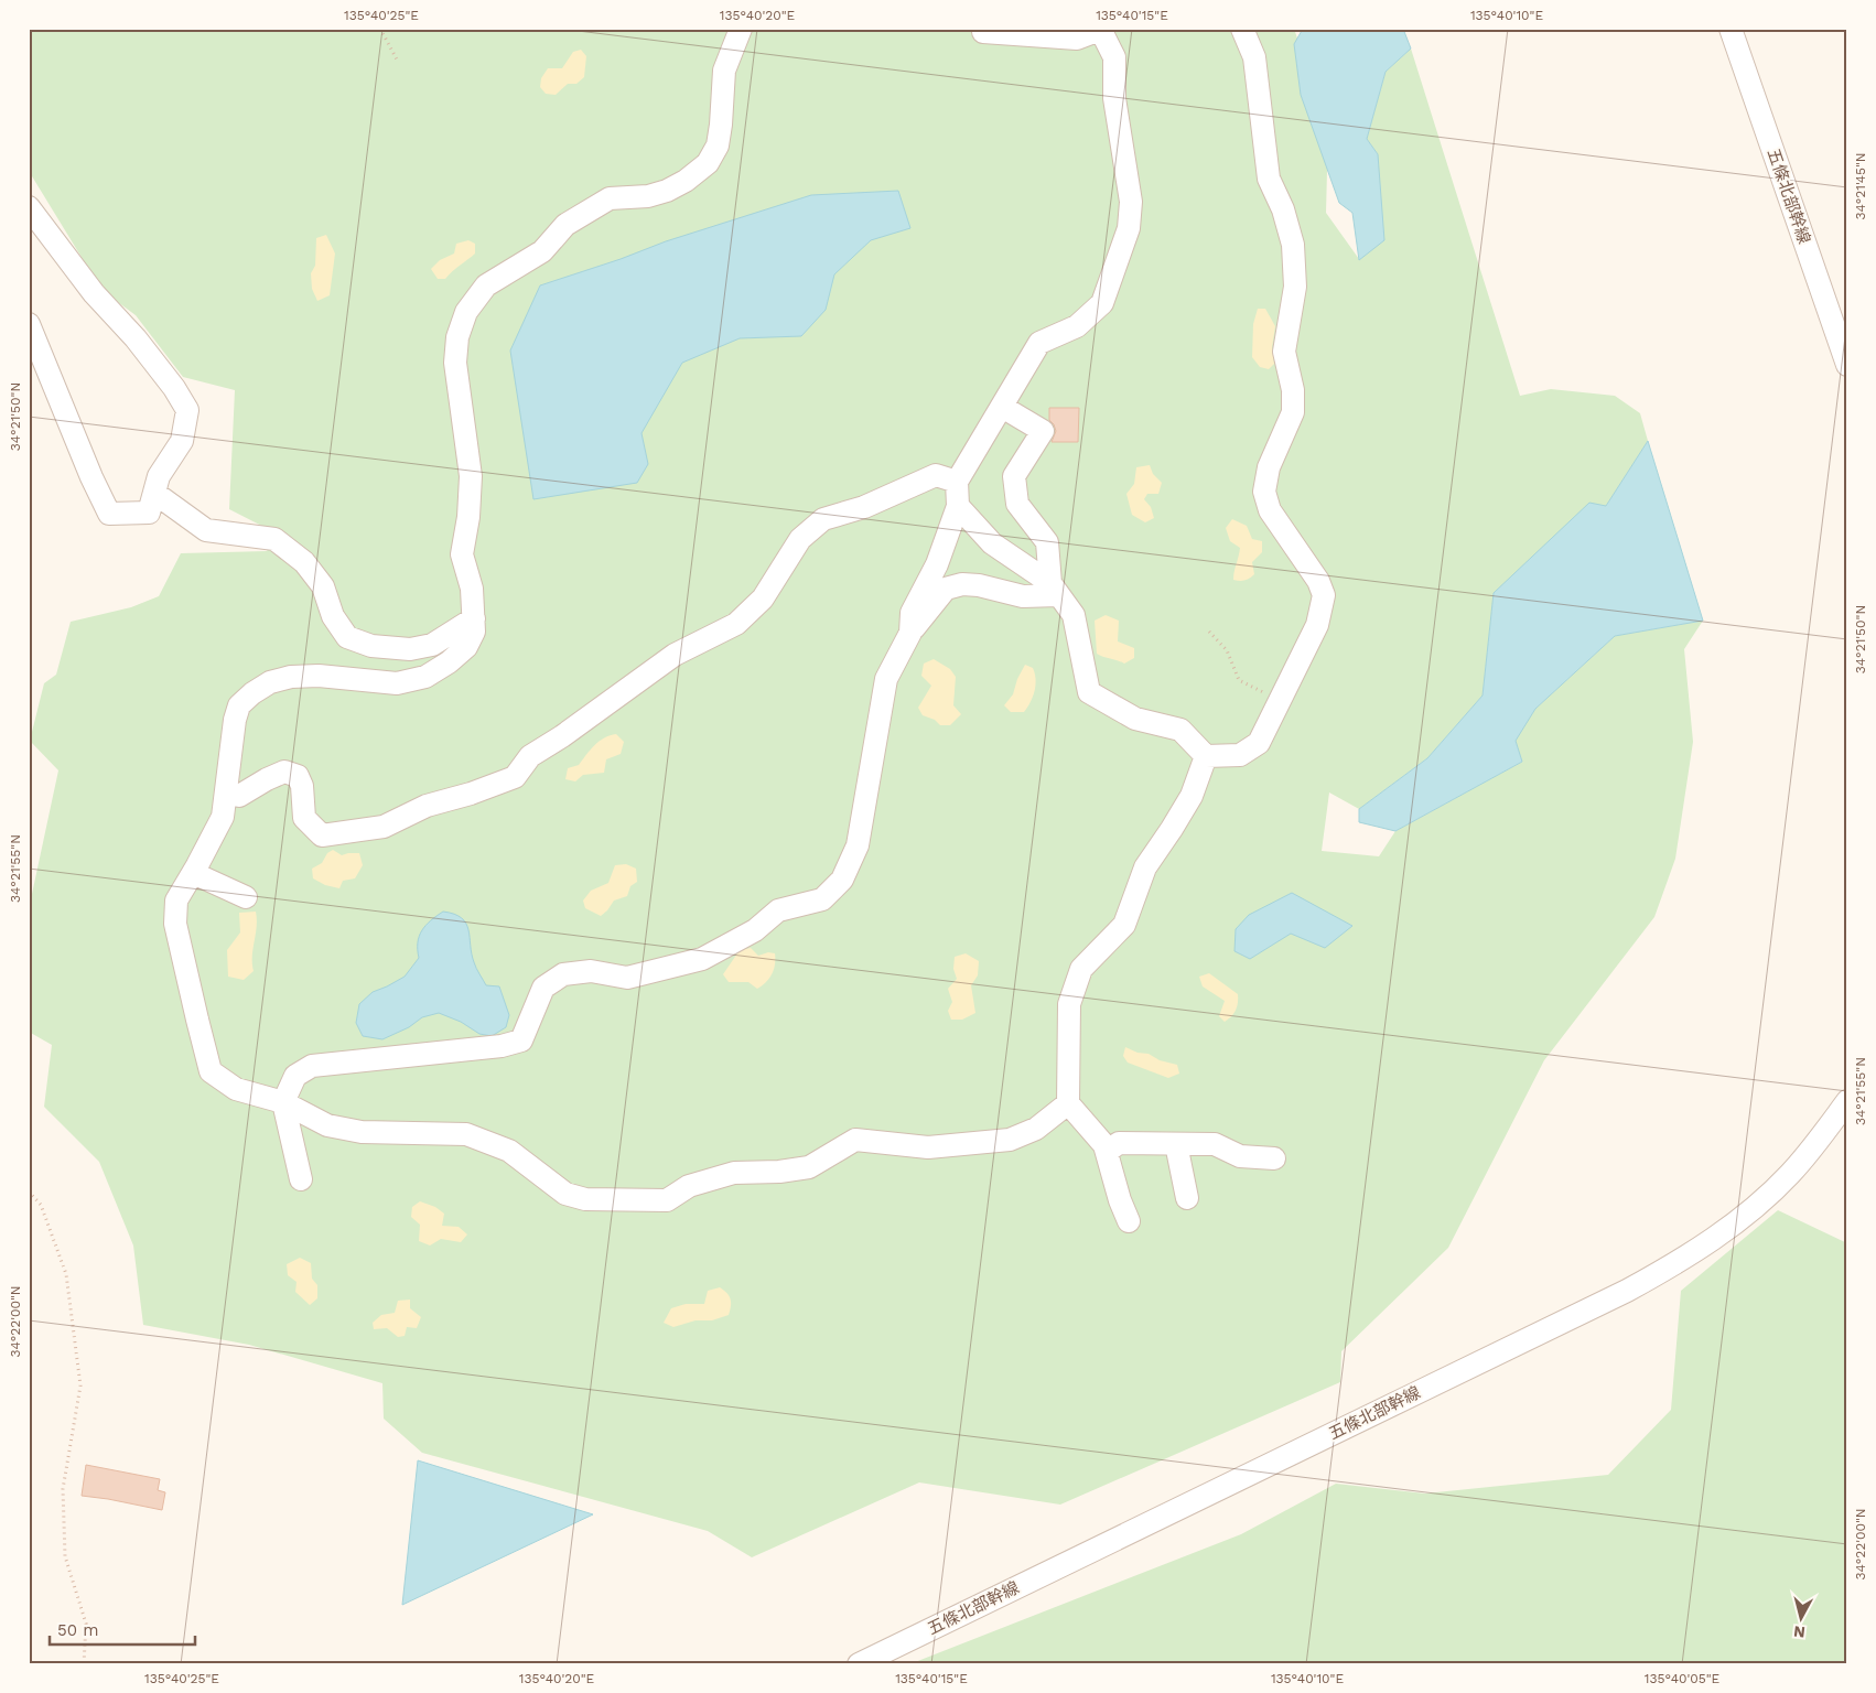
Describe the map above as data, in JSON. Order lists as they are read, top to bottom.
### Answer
{
  "streets": {
    "street": ["五條北部幹線"]
  },
  "scale_bar": "50 m",
  "north": "bottom",
  "coordinates": [
    "135°40'25\"E",
    "135°40'20\"E",
    "135°40'15\"E",
    "135°40'10\"E",
    "34°21'45\"N",
    "34°21'50\"N",
    "34°21'55\"N",
    "34°22'00\"N",
    "135°40'05\"E"
  ]
}
